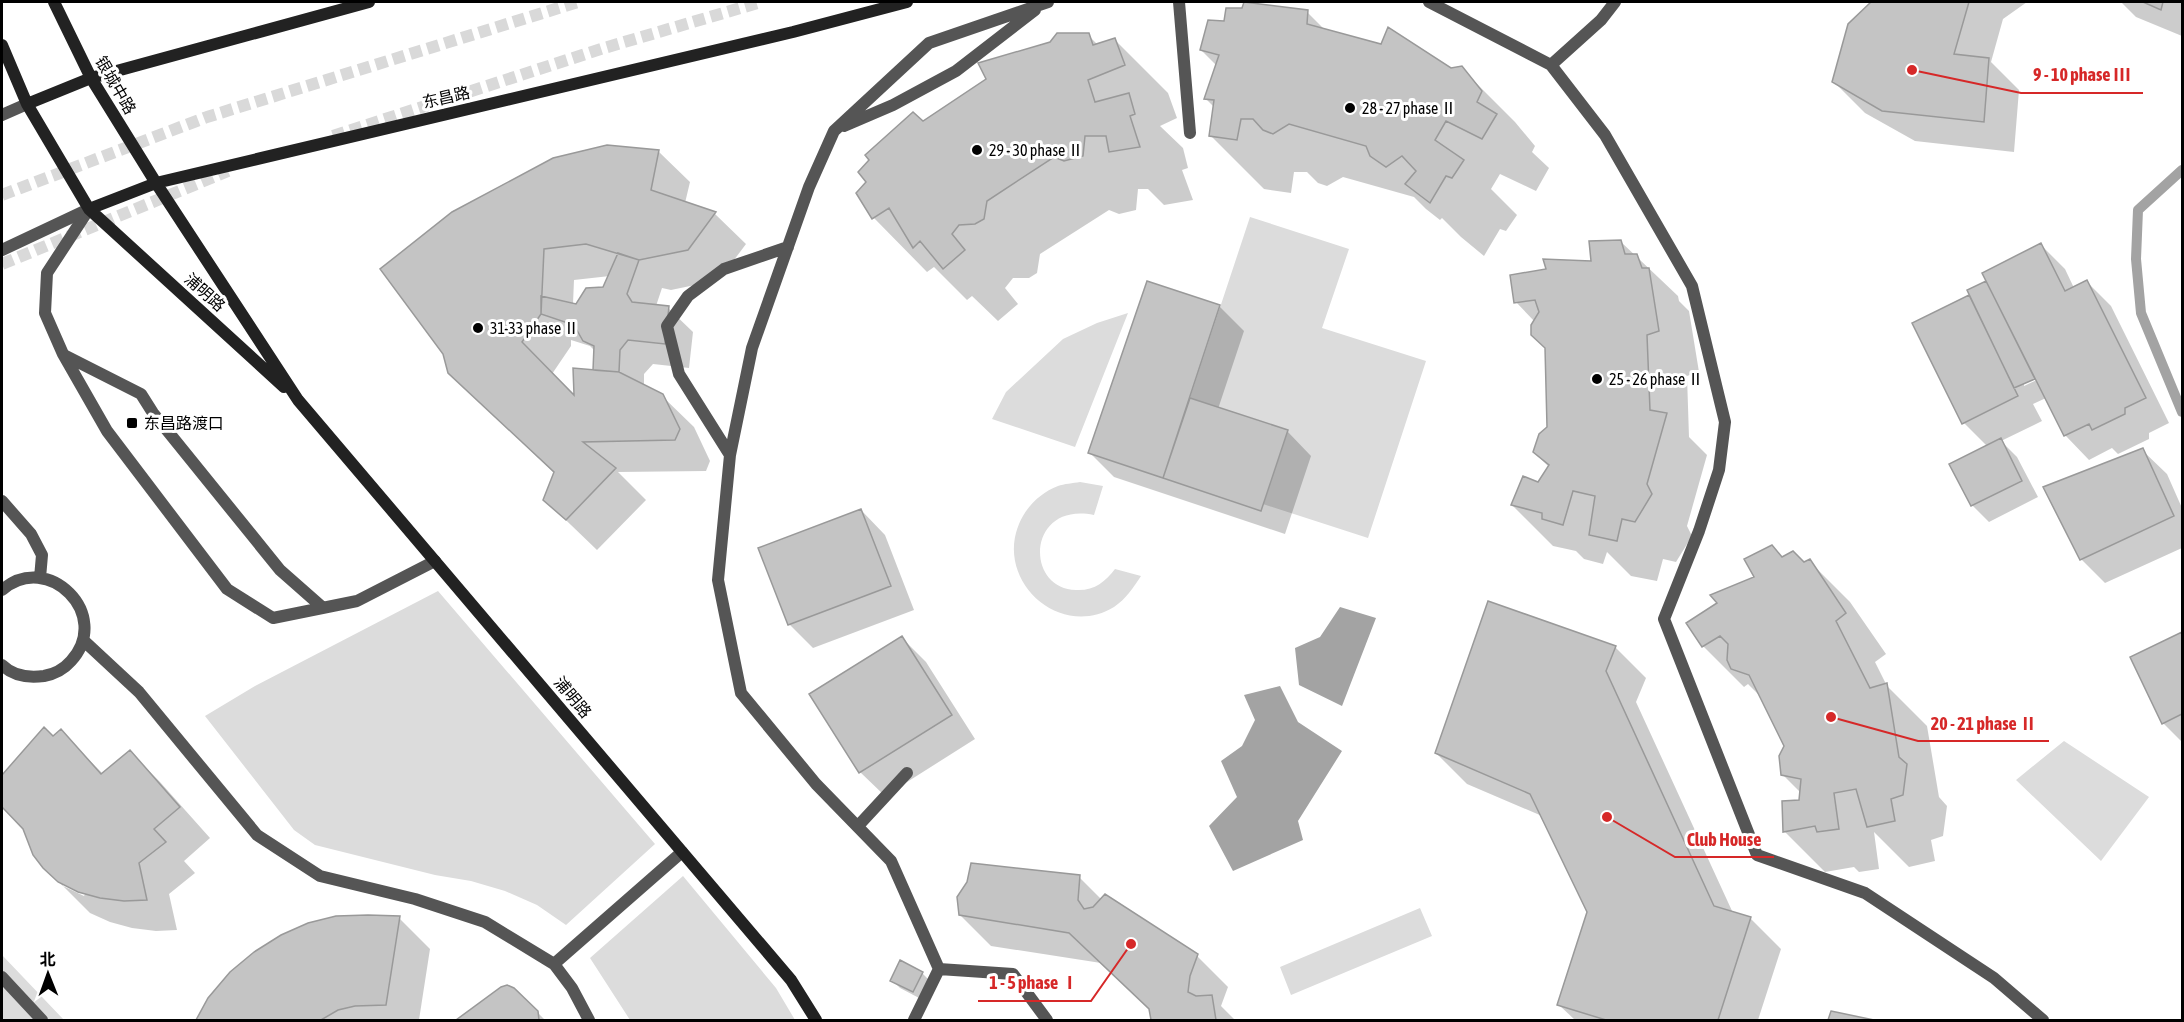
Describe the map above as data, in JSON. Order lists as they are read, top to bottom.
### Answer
{
  "streets": {
    "main road": ["银城中路", "东昌路", "浦明路"]
  },
  "crossings": [
    ["银城中路", "东昌路"],
    ["银城中路", "浦明路"],
    ["东昌路", "浦明路"]
  ],
  "places": {
    "other": [
      "9 - 10 phase Ⅲ",
      "28 - 27 phase Ⅱ",
      "29 - 30 phase Ⅱ",
      "31-33 phase Ⅱ",
      "25 - 26 phase Ⅱ",
      "20 - 21 phase Ⅱ",
      "Club House",
      "1 - 5 phase Ⅰ"
    ],
    "transit": ["东昌路渡口"]
  },
  "north": "top"
}
